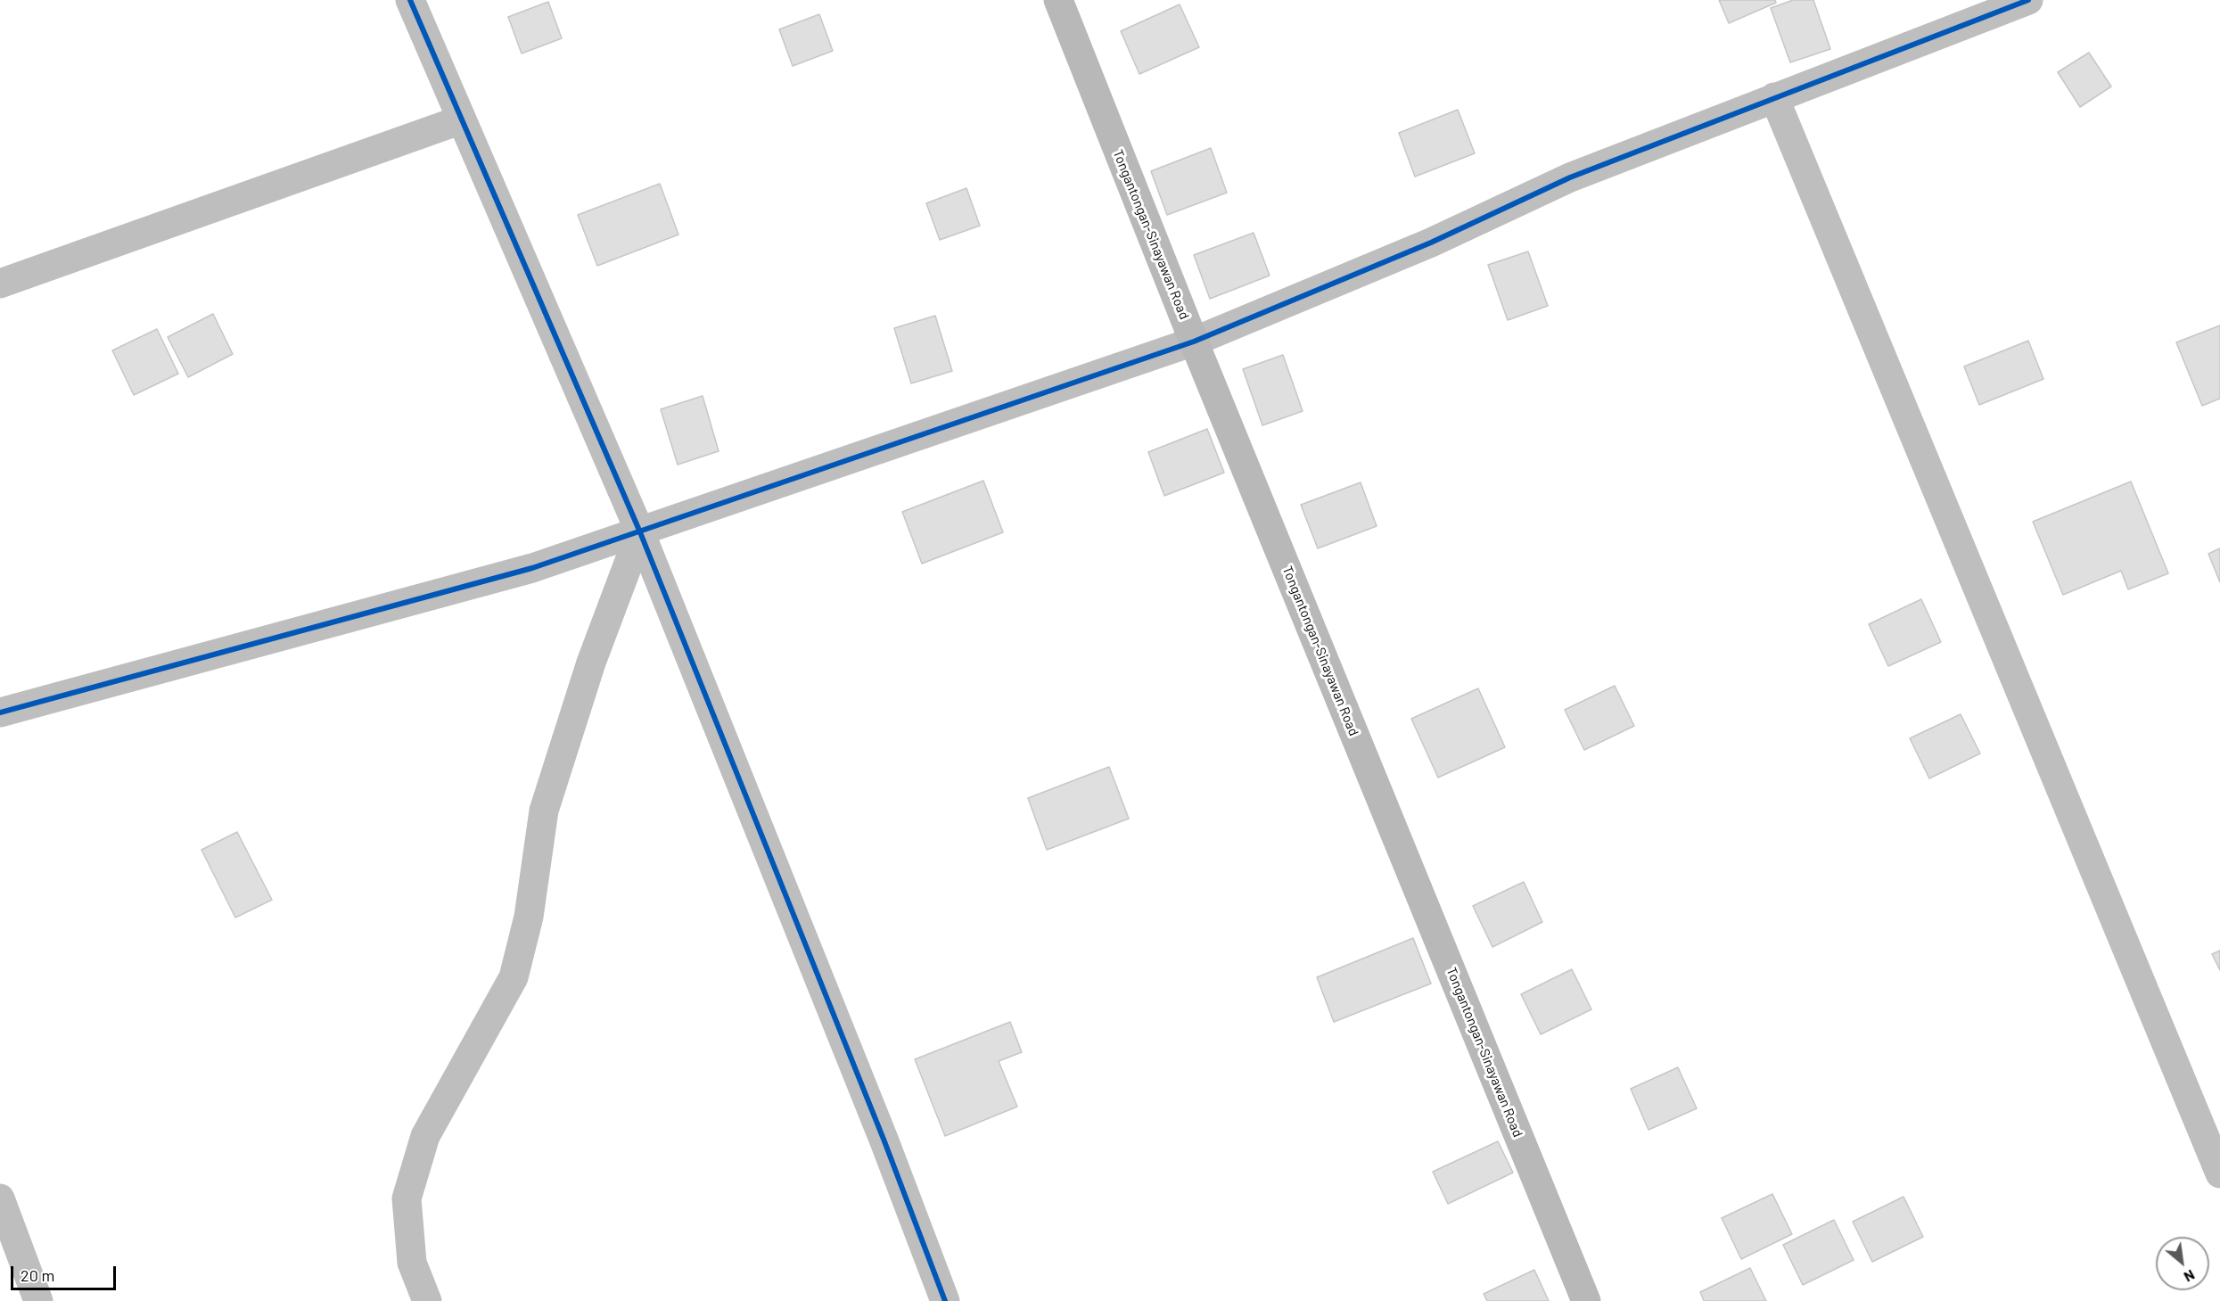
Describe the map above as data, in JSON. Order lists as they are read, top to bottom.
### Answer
{
  "streets": {
    "main road": ["Tongantongan-Sinayawan Road"]
  },
  "scale_bar": "20 m",
  "north": "bottom right"
}
